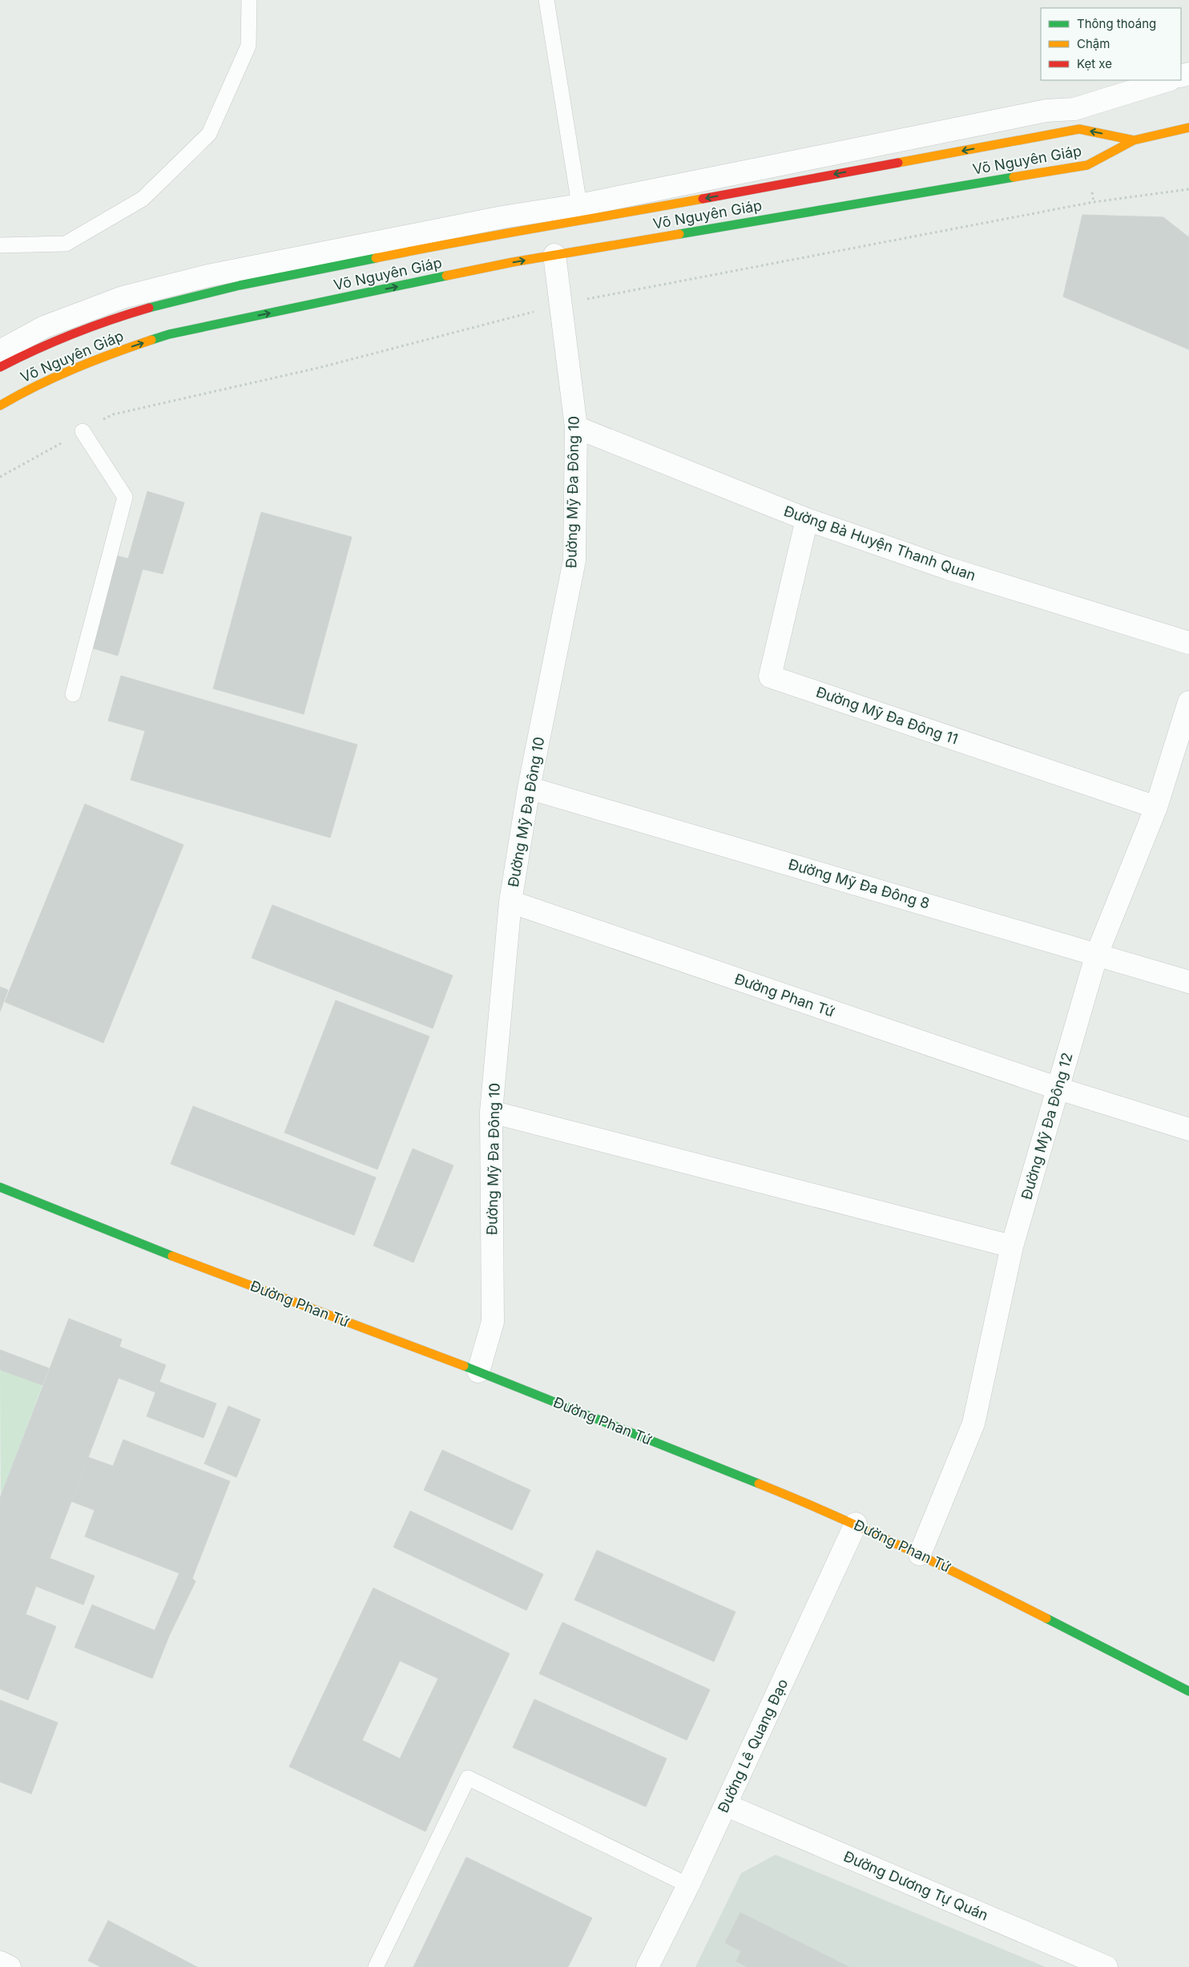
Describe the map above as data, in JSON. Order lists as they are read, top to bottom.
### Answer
{
  "streets": {
    "main road": ["Võ Nguyên Giáp", "Đường Phan Tứ"],
    "street": [
      "Đường Mỹ Đa Đông 10",
      "Đường Bà Huyện Thanh Quan",
      "Đường Mỹ Đa Đông 11",
      "Đường Mỹ Đa Đông 8",
      "Đường Mỹ Đa Đông 12",
      "Đường Lê Quang Đạo",
      "Đường Dương Tự Quán"
    ]
  },
  "crossings": [
    ["Võ Nguyên Giáp", "Đường Mỹ Đa Đông 10"],
    ["Đường Mỹ Đa Đông 10", "Đường Bà Huyện Thanh Quan"],
    ["Đường Mỹ Đa Đông 10", "Đường Mỹ Đa Đông 8"],
    ["Đường Mỹ Đa Đông 10", "Đường Phan Tứ"],
    ["Đường Bà Huyện Thanh Quan", "Đường Mỹ Đa Đông 11"],
    ["Đường Mỹ Đa Đông 11", "Đường Mỹ Đa Đông 12"],
    ["Đường Mỹ Đa Đông 8", "Đường Mỹ Đa Đông 12"],
    ["Đường Phan Tứ", "Đường Mỹ Đa Đông 12"],
    ["Đường Phan Tứ", "Đường Lê Quang Đạo"],
    ["Đường Lê Quang Đạo", "Đường Dương Tự Quán"]
  ],
  "legend": ["Thông thoáng", "Chậm", "Kẹt xe"]
}
